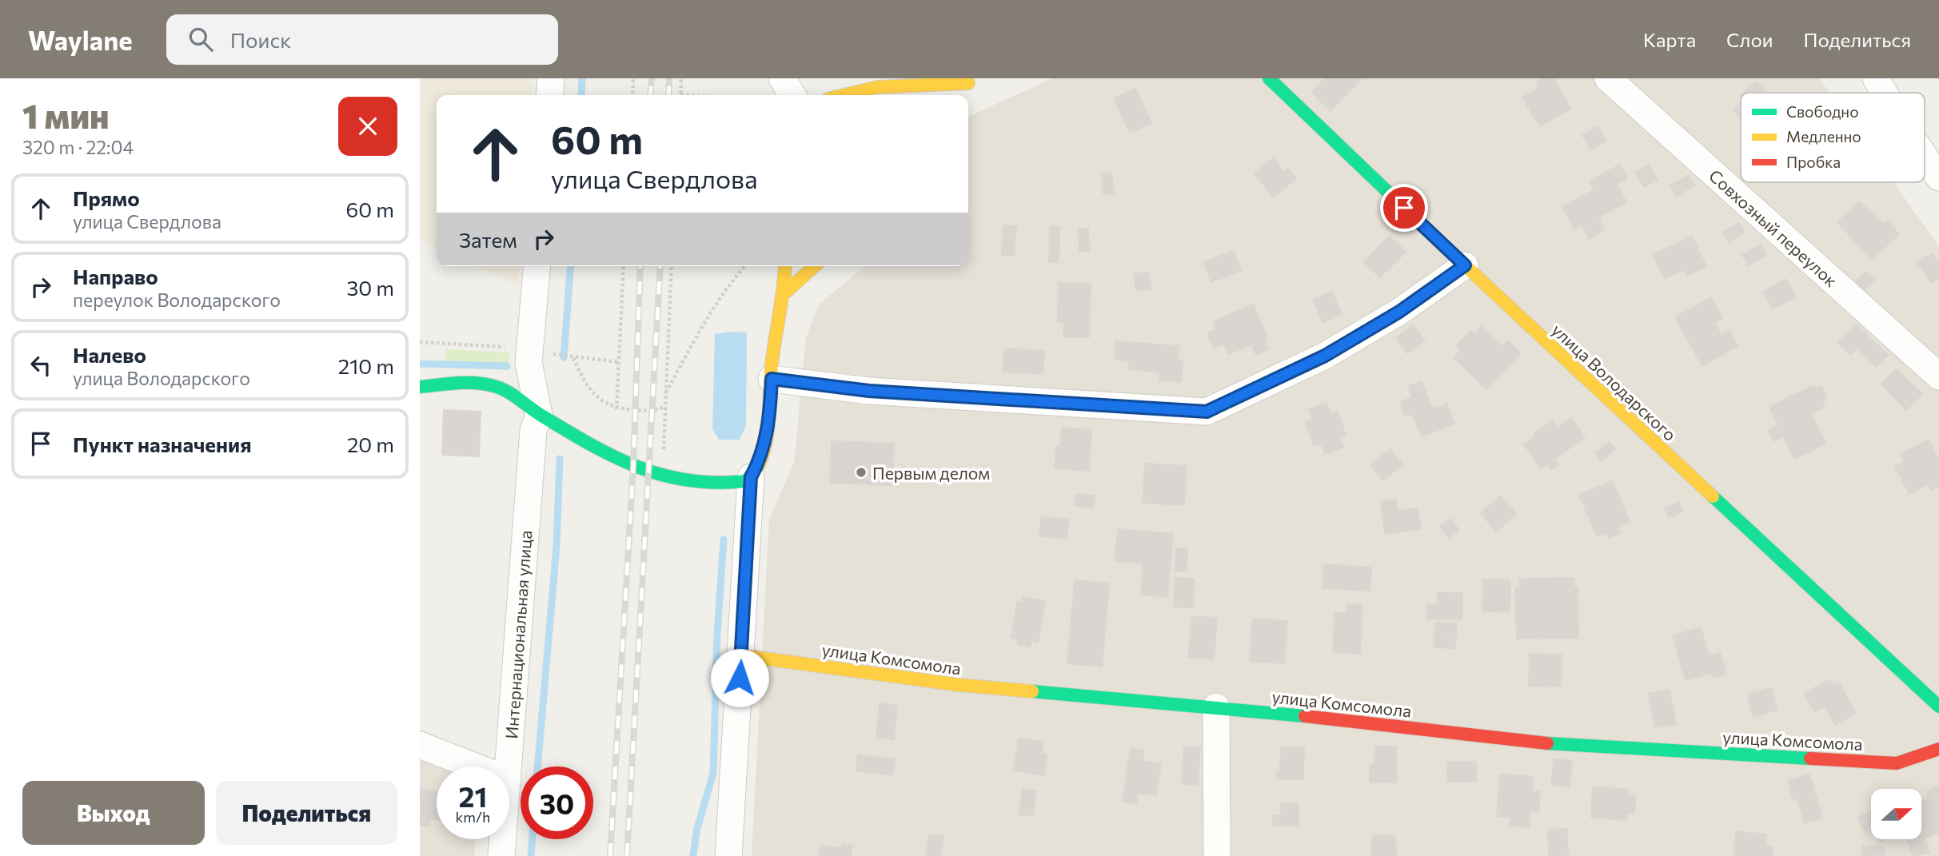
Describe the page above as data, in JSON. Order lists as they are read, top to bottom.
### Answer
{
  "streets": {
    "street": [
      "Совхозный переулок",
      "улица Володарского",
      "Интернациональная улица",
      "улица Комсомола"
    ]
  },
  "places": ["Первым делом"],
  "legend": ["Свободно", "Медленно", "Пробка"],
  "north": "right",
  "page": {
    "header": "Waylane",
    "search": "Поиск",
    "nav": ["Карта", "Слои", "Поделиться"],
    "heading": ["1 мин", "320 m · 22:04"],
    "turn": ["60 m", "улица Свердлова"],
    "list": [
      {
        "name": "Прямо",
        "note": "улица Свердлова",
        "value": "60 m"
      },
      {
        "name": "Направо",
        "note": "переулок Володарского",
        "value": "30 m"
      },
      {
        "name": "Налево",
        "note": "улица Володарского",
        "value": "210 m"
      },
      {
        "name": "Пункт назначения",
        "value": "20 m"
      }
    ],
    "then": "Затем",
    "speed": "21 km/h",
    "limit": "30",
    "buttons": ["Выход", "Поделиться"]
  }
}
